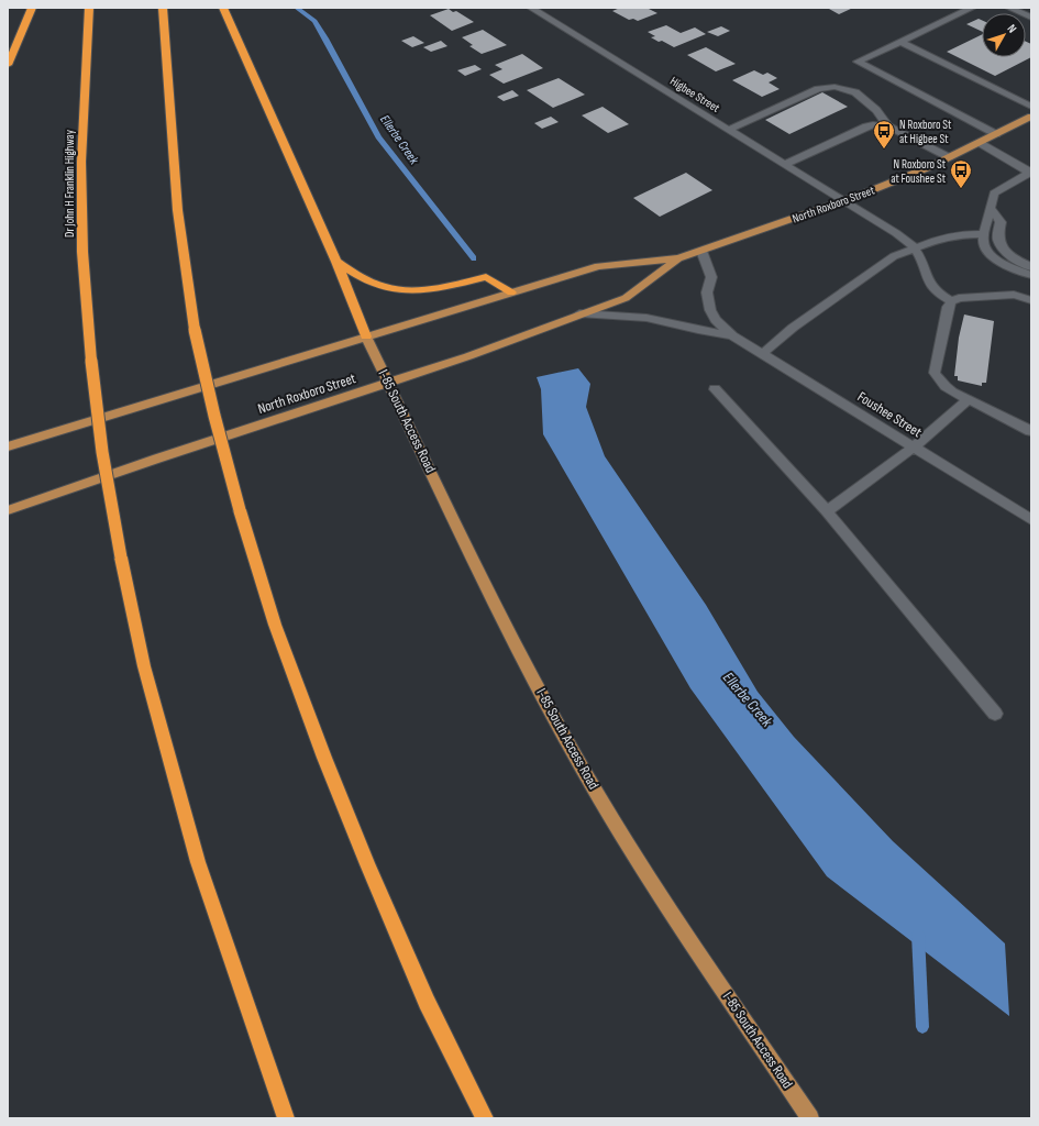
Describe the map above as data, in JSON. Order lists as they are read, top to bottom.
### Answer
{
  "streets": {
    "highway": ["Dr John H Franklin Highway"],
    "main road": ["North Roxboro Street", "I-85 South Access Road"],
    "street": ["Higbee Street", "Foushee Street"]
  },
  "crossings": [
    ["Higbee Street", "North Roxboro Street"],
    ["North Roxboro Street", "Foushee Street"],
    ["North Roxboro Street", "I-85 South Access Road"]
  ],
  "water": ["Ellerbe Creek"],
  "places": {
    "bus stop": ["N Roxboro St at Higbee St", "N Roxboro St at Foushee St"]
  },
  "north": "top right"
}
